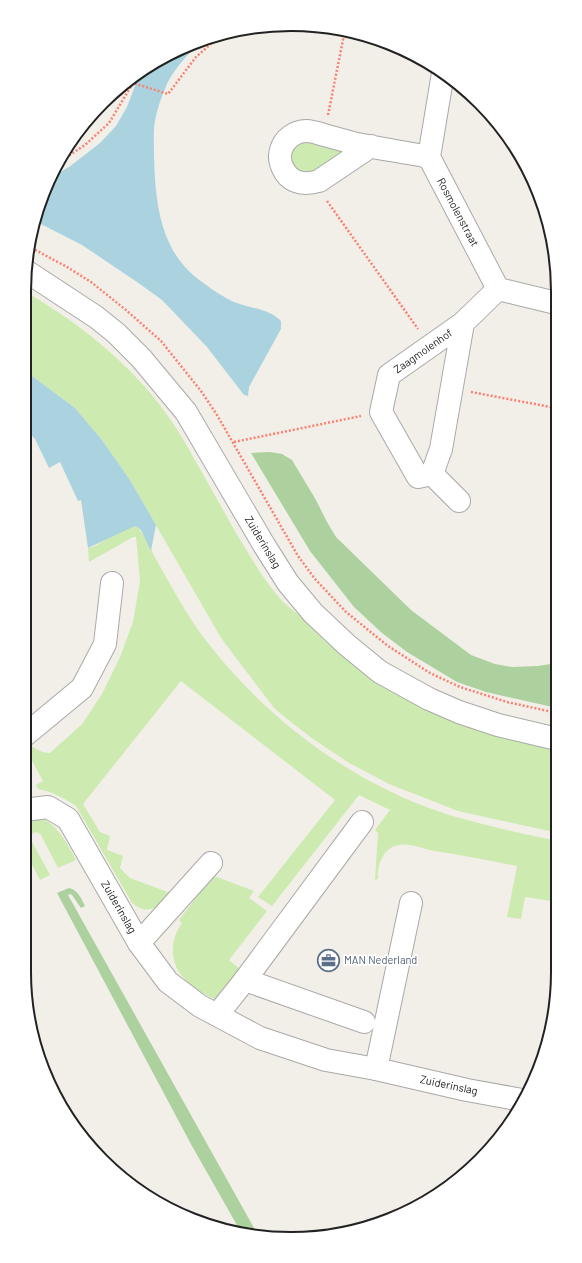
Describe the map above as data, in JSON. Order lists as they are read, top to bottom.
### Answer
{
  "streets": {
    "street": ["Rosmolenstraat", "Zaagmolenhof", "Zuiderinslag"]
  },
  "crossings": [
    ["Rosmolenstraat", "Zaagmolenhof"],
    ["Zaagmolenhof", "Zuiderinslag"]
  ],
  "places": {
    "office": ["MAN Nederland"]
  }
}
